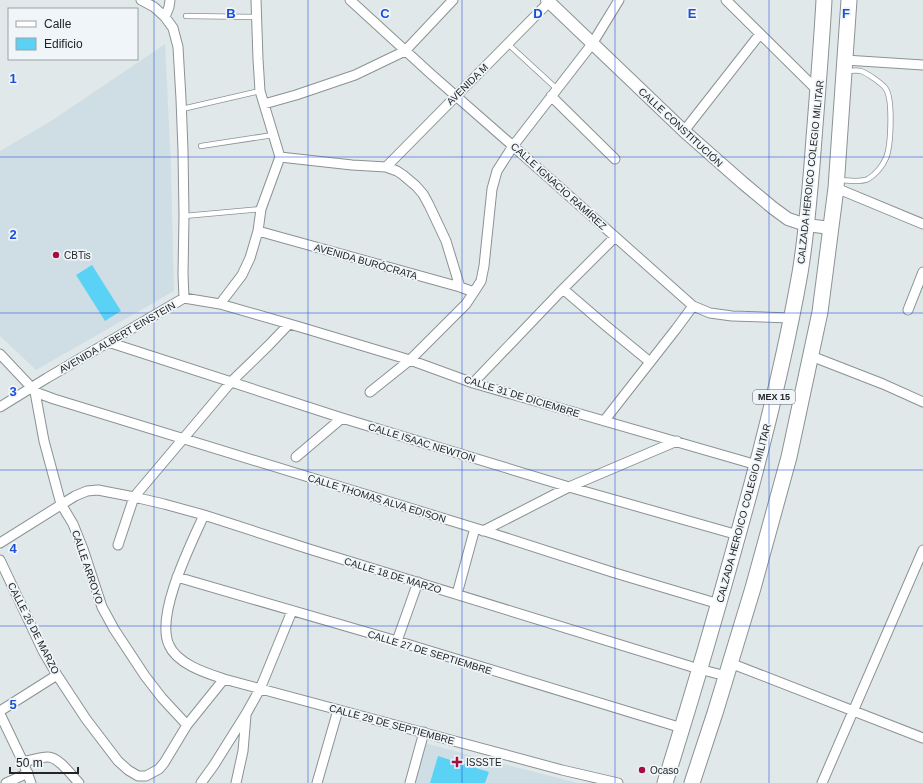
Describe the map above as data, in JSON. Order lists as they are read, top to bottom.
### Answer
{
  "streets": {
    "main road": ["CALZADA HEROICO COLEGIO MILITAR", "MEX 15"],
    "street": [
      "AVENIDA M",
      "CALLE CONSTITUCIÓN",
      "CALLE IGNACIO RAMÍREZ",
      "AVENIDA BURÓCRATA",
      "AVENIDA ALBERT EINSTEIN",
      "CALLE 31 DE DICIEMBRE",
      "CALLE ISAAC NEWTON",
      "CALLE THOMAS ALVA EDISON",
      "CALLE ARROYO",
      "CALLE 18 DE MARZO",
      "CALLE 26 DE MARZO",
      "CALLE 27 DE SEPTIEMBRE",
      "CALLE 29 DE SEPTIEMBRE"
    ]
  },
  "crossings": [
    ["AVENIDA M", "CALLE CONSTITUCIÓN"],
    ["AVENIDA M", "CALLE IGNACIO RAMÍREZ"],
    ["CALLE CONSTITUCIÓN", "CALZADA HEROICO COLEGIO MILITAR"],
    ["CALLE CONSTITUCIÓN", "MEX 15"],
    ["CALZADA HEROICO COLEGIO MILITAR", "CALLE IGNACIO RAMÍREZ"],
    ["CALZADA HEROICO COLEGIO MILITAR", "CALLE 31 DE DICIEMBRE"],
    ["CALZADA HEROICO COLEGIO MILITAR", "CALLE ISAAC NEWTON"],
    ["CALZADA HEROICO COLEGIO MILITAR", "CALLE THOMAS ALVA EDISON"],
    ["CALZADA HEROICO COLEGIO MILITAR", "CALLE 18 DE MARZO"],
    ["CALZADA HEROICO COLEGIO MILITAR", "CALLE 27 DE SEPTIEMBRE"],
    ["AVENIDA ALBERT EINSTEIN", "CALLE 31 DE DICIEMBRE"],
    ["AVENIDA ALBERT EINSTEIN", "CALLE ISAAC NEWTON"],
    ["AVENIDA ALBERT EINSTEIN", "CALLE THOMAS ALVA EDISON"],
    ["AVENIDA ALBERT EINSTEIN", "CALLE ARROYO"],
    ["MEX 15", "CALLE 18 DE MARZO"],
    ["CALLE THOMAS ALVA EDISON", "CALLE ARROYO"],
    ["CALLE ARROYO", "CALLE 18 DE MARZO"],
    ["CALLE ARROYO", "CALLE 26 DE MARZO"],
    ["CALLE 26 DE MARZO", "CALLE 29 DE SEPTIEMBRE"],
    ["CALLE 27 DE SEPTIEMBRE", "CALLE 29 DE SEPTIEMBRE"]
  ],
  "places": {
    "other": ["CBTis", "Ocaso"],
    "health": ["ISSSTE"]
  },
  "legend": ["Calle", "Edificio"],
  "scale_bar": "50 m",
  "grid": {
    "columns": [
      "B",
      "C",
      "D",
      "E",
      "F"
    ],
    "rows": [
      "1",
      "2",
      "3",
      "4",
      "5"
    ]
  }
}
